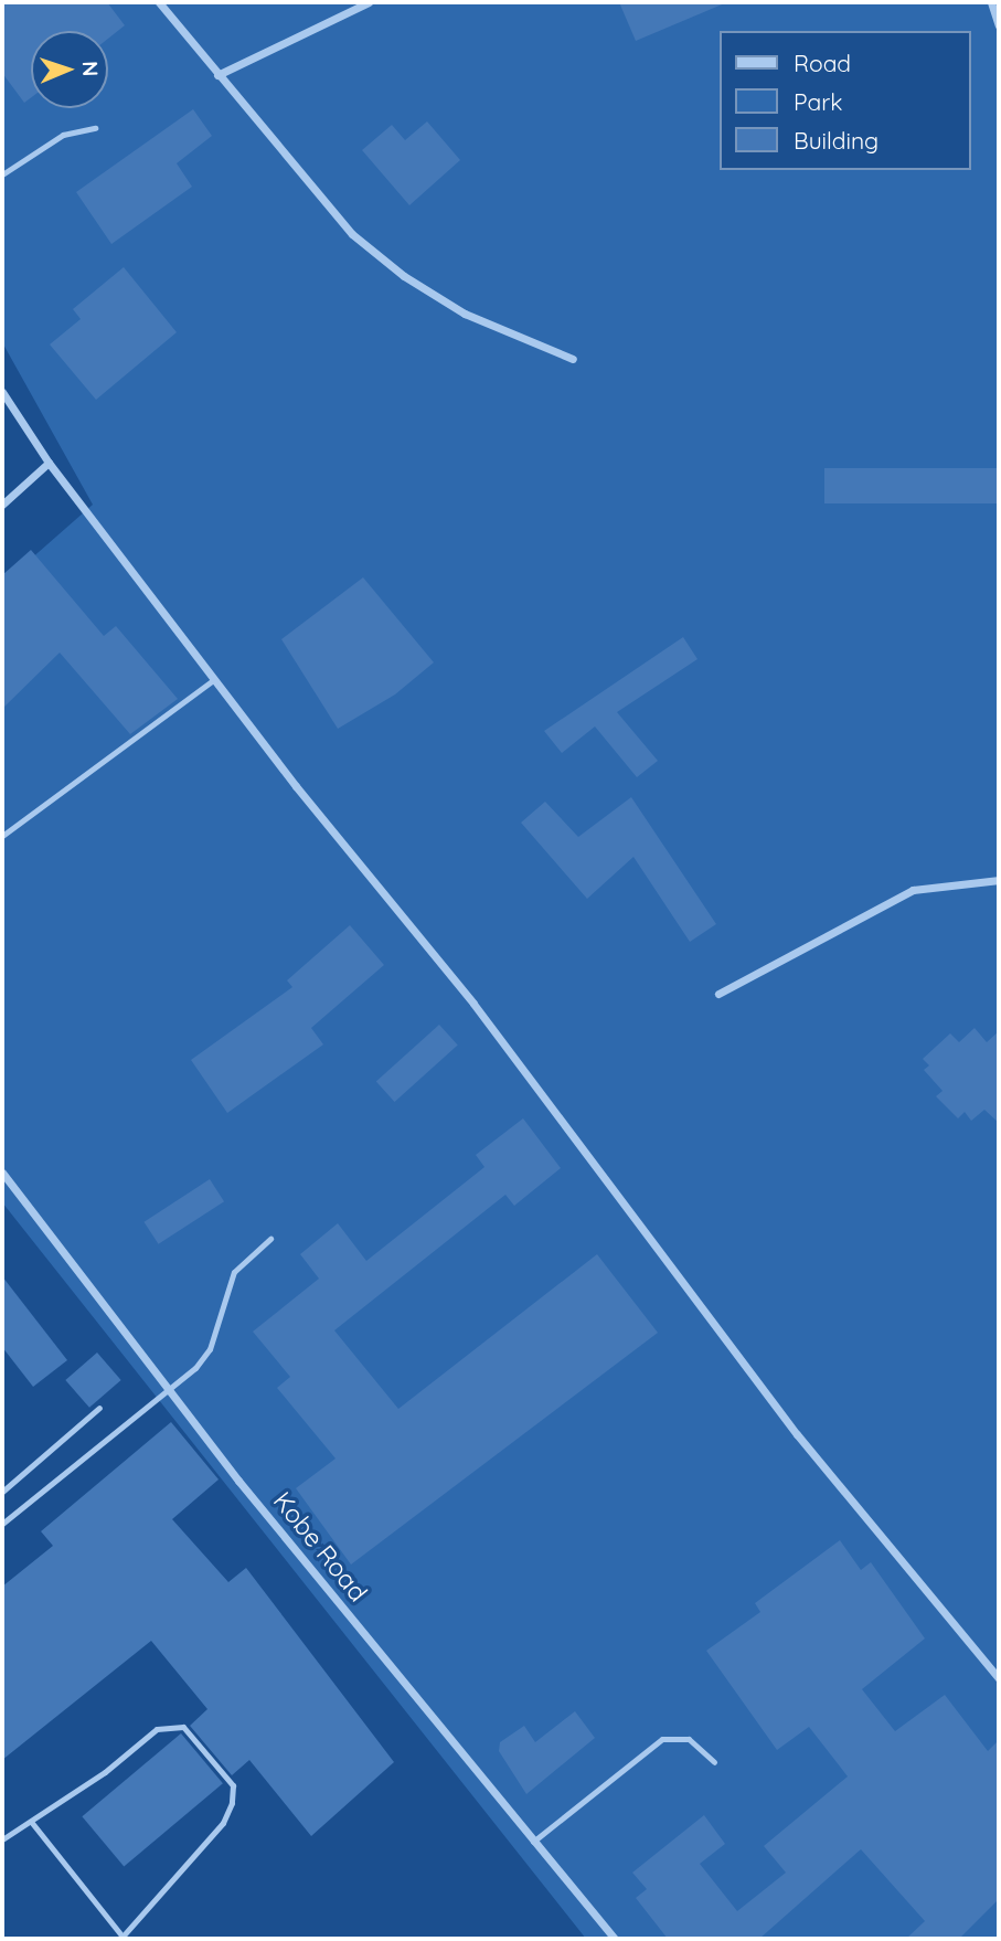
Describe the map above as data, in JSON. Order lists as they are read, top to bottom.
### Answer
{
  "streets": {
    "street": ["Kobe Road"]
  },
  "legend": ["Road", "Park", "Building"],
  "north": "right"
}
